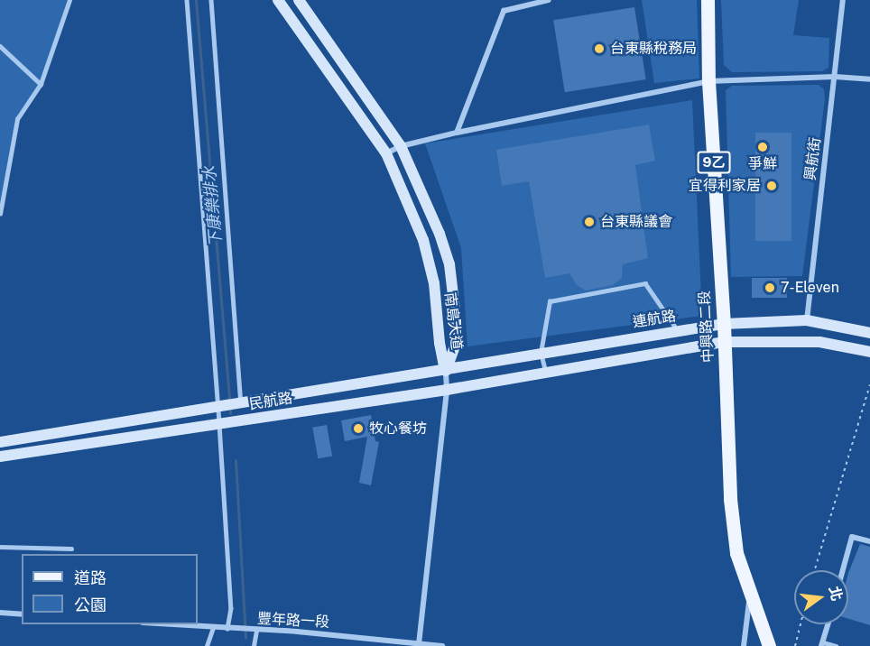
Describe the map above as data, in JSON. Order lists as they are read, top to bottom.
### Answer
{
  "streets": {
    "main road": ["9乙", "中興路二段"],
    "street": [
      "興航街",
      "連航路",
      "南島大道",
      "民航路",
      "豐年路一段"
    ]
  },
  "crossings": [
    ["興航街", "連航路"],
    ["連航路", "中興路二段"],
    ["連航路", "民航路"],
    ["南島大道", "民航路"]
  ],
  "water": ["下康樂排水"],
  "places": [
    "台東縣稅務局",
    "爭鮮",
    "宜得利家居",
    "台東縣議會",
    "7-Eleven",
    "牧心餐坊"
  ],
  "legend": ["道路", "公園"],
  "north": "right"
}
